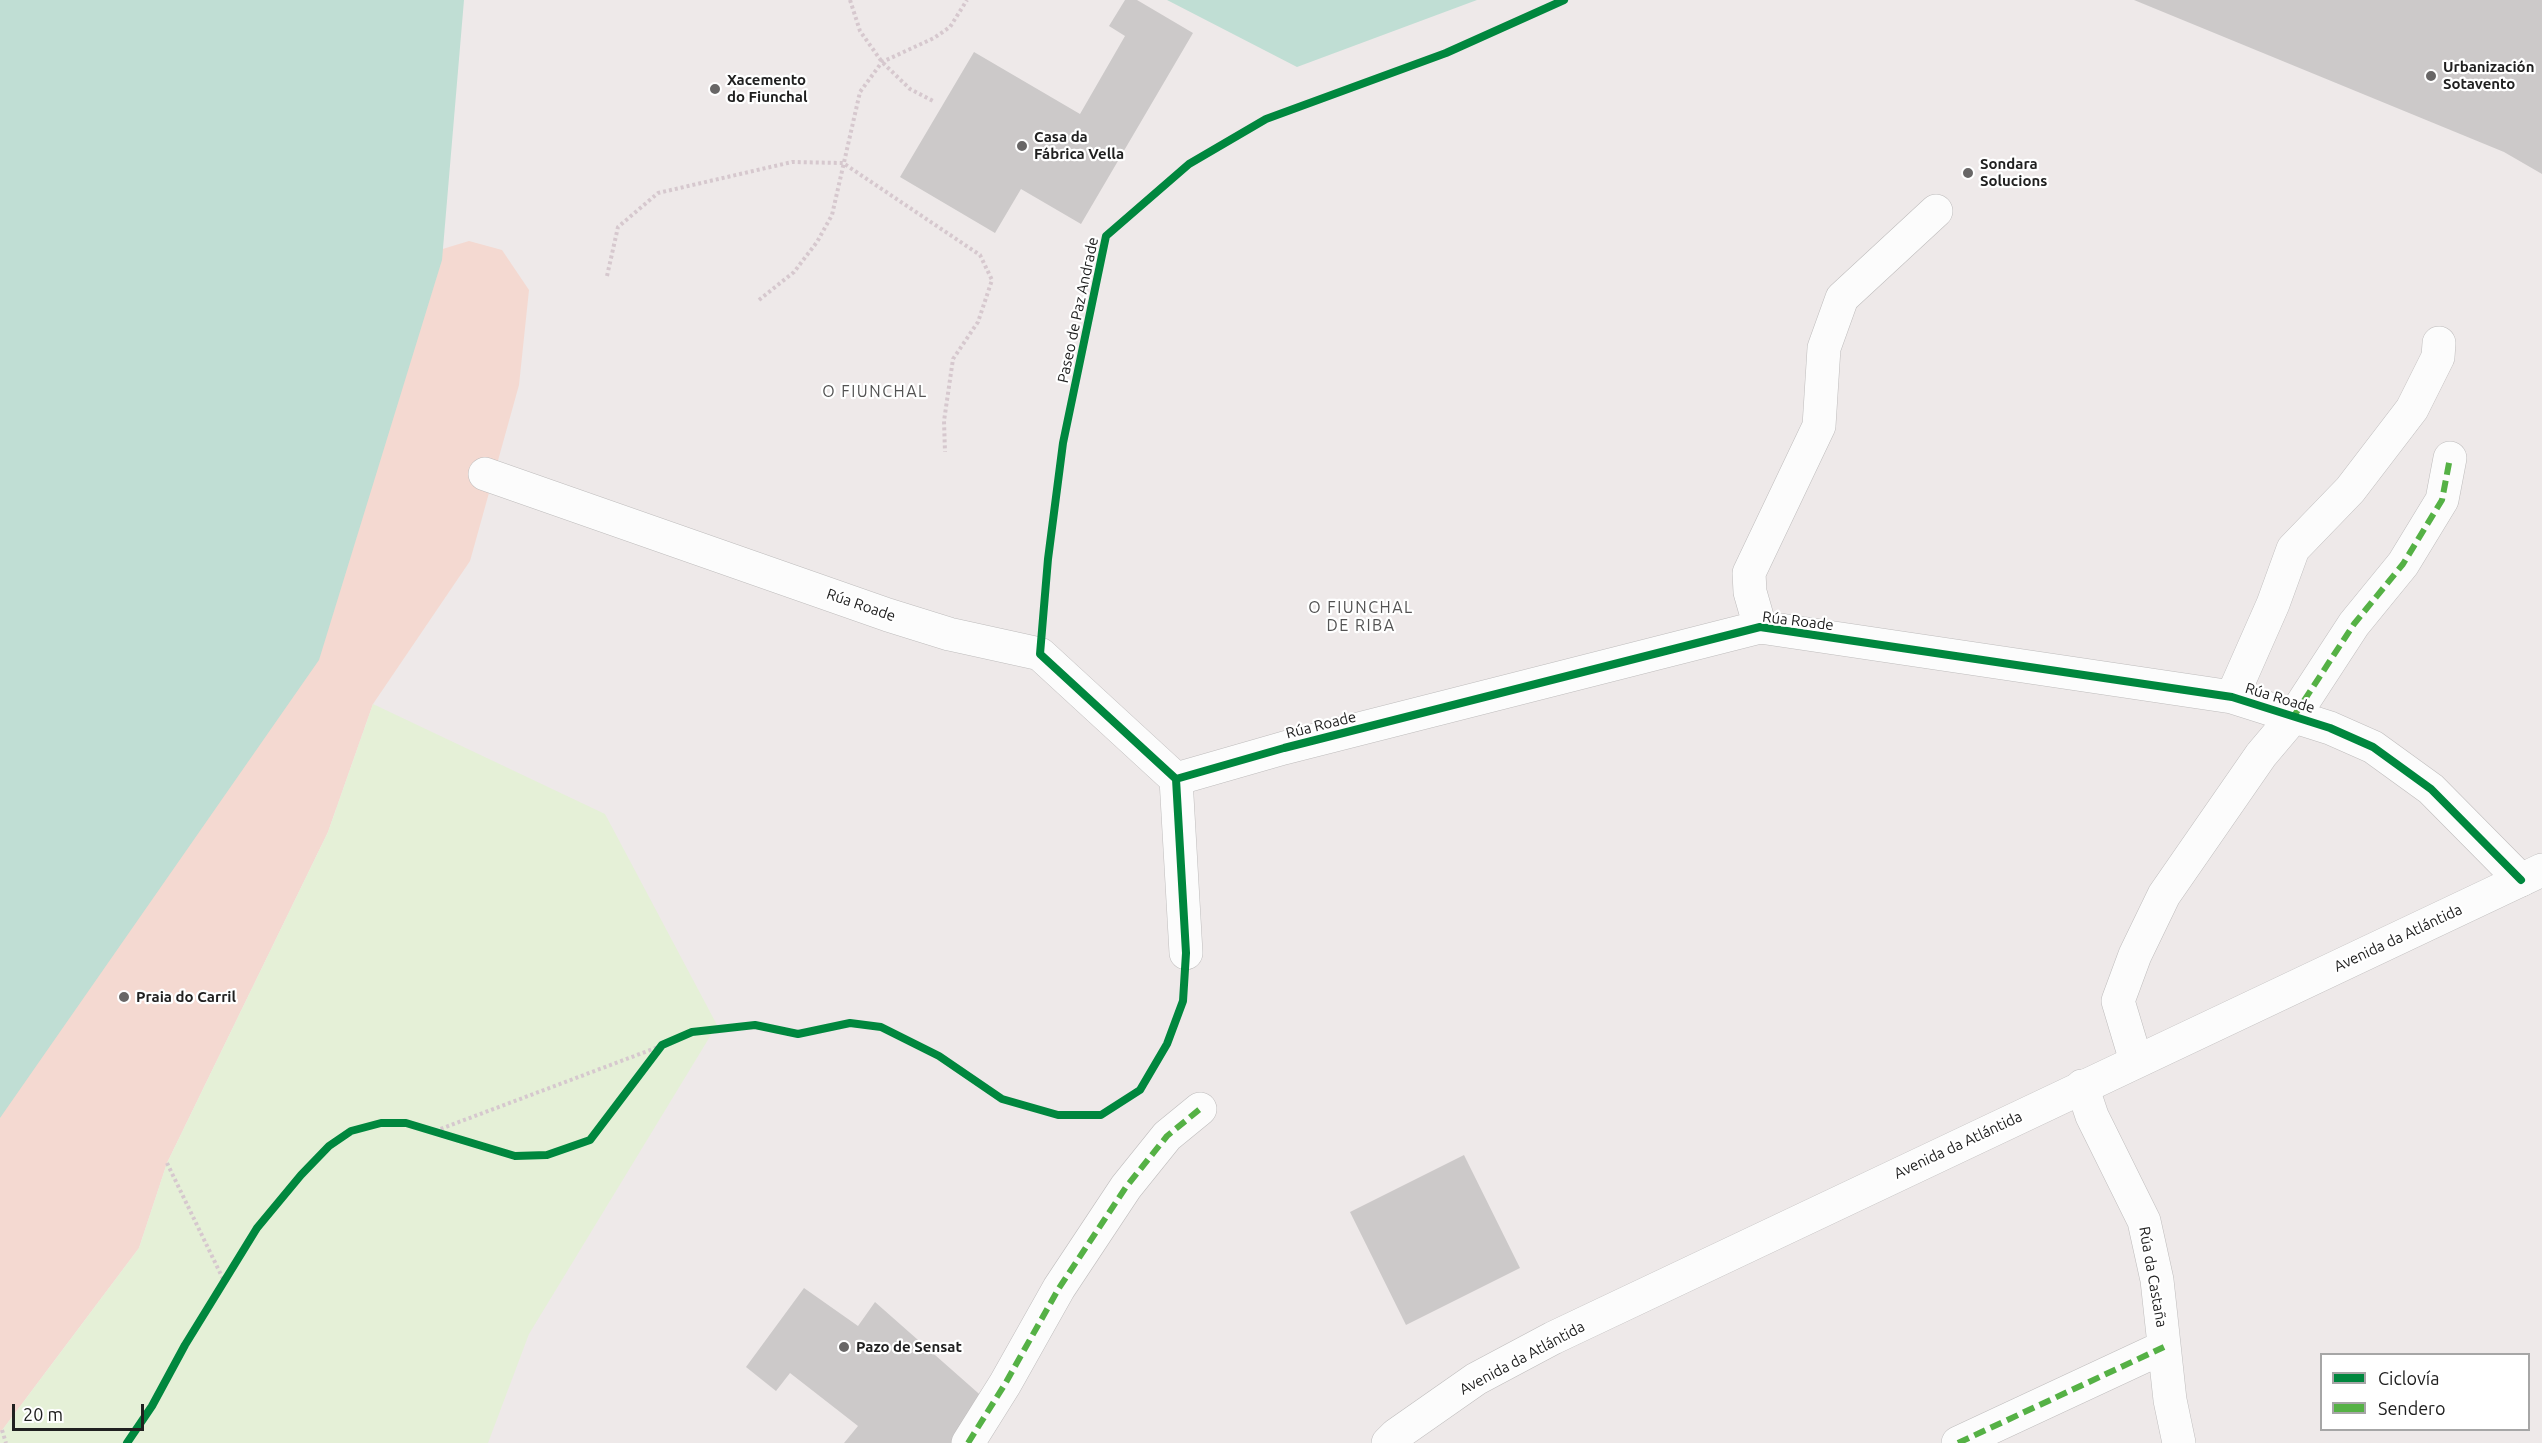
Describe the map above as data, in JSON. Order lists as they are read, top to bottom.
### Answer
{
  "streets": {
    "street": ["Rúa Roade", "Avenida da Atlántida", "Rúa da Castaña"],
    "cycle path": ["Paseo de Paz Andrade"]
  },
  "crossings": [
    ["Paseo de Paz Andrade", "Rúa Roade"],
    ["Rúa Roade", "Avenida da Atlántida"],
    ["Avenida da Atlántida", "Rúa da Castaña"]
  ],
  "districts": ["O FIUNCHAL", "O FIUNCHAL DE RIBA"],
  "places": [
    "Urbanización Sotavento",
    "Xacemento do Fiunchal",
    "Casa da Fábrica Vella",
    "Sondara Solucions",
    "Praia do Carril",
    "Pazo de Sensat"
  ],
  "legend": ["Ciclovía", "Sendero"],
  "scale_bar": "20 m"
}
